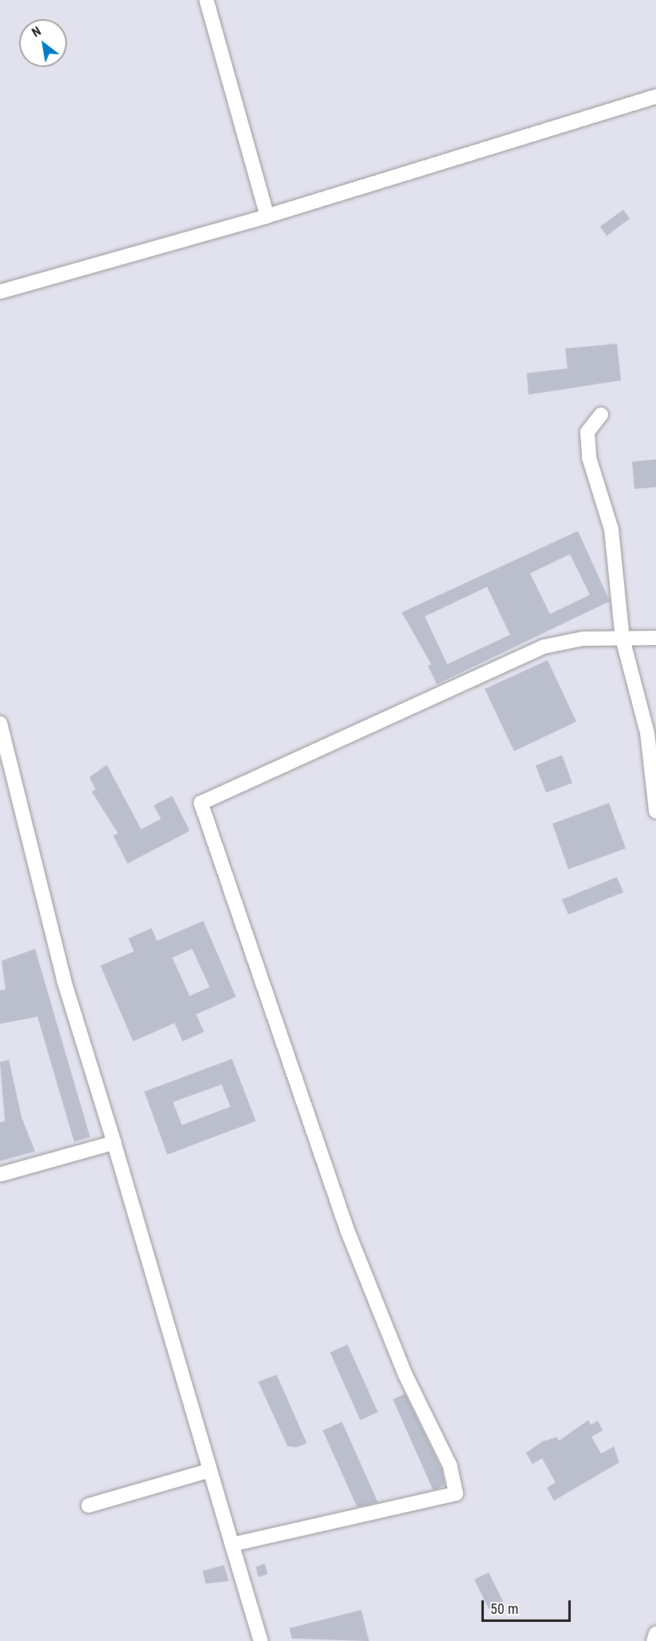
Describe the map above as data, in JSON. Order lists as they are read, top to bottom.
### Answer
{
  "scale_bar": "50 m",
  "north": "top left"
}
